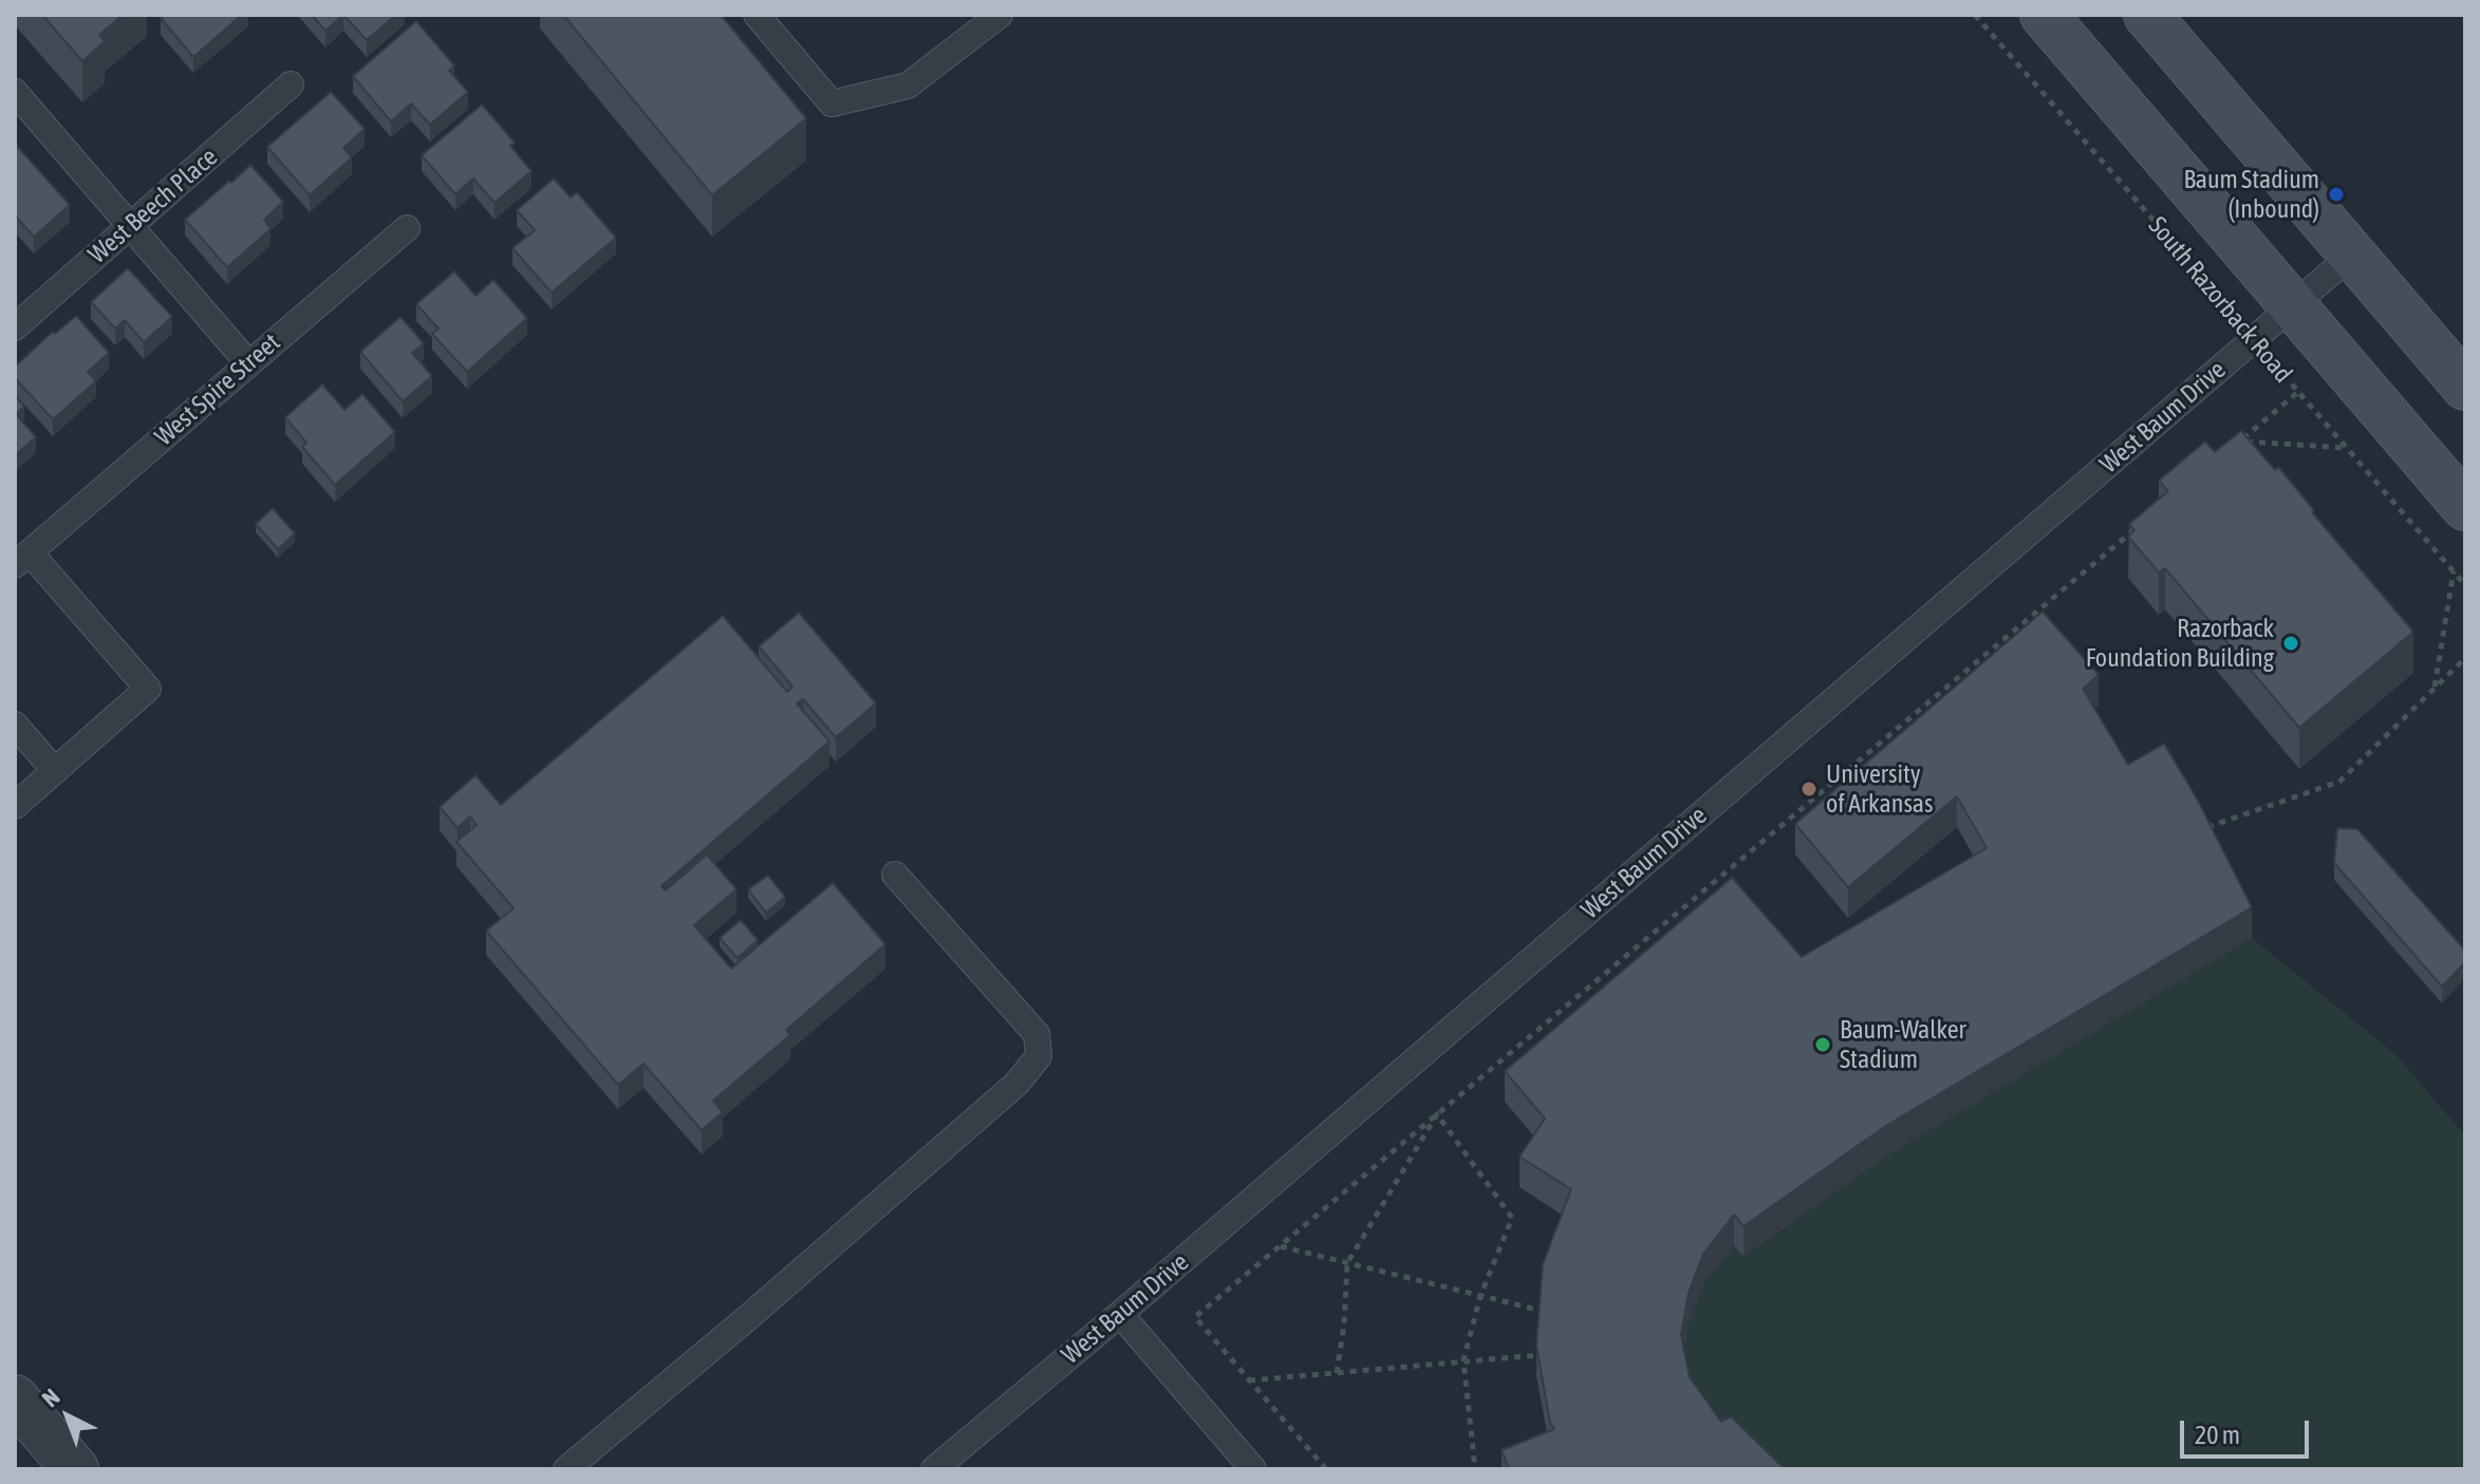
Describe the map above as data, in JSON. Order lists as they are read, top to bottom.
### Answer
{
  "streets": {
    "main road": ["South Razorback Road"],
    "lane": ["West Beech Place", "West Spire Street", "West Baum Drive"]
  },
  "crossings": [
    ["South Razorback Road", "West Baum Drive"]
  ],
  "places": [
    "Baum Stadium (Inbound)",
    "Razorback Foundation Building",
    "University of Arkansas",
    "Baum-Walker Stadium"
  ],
  "scale_bar": "20 m",
  "north": "top left"
}
